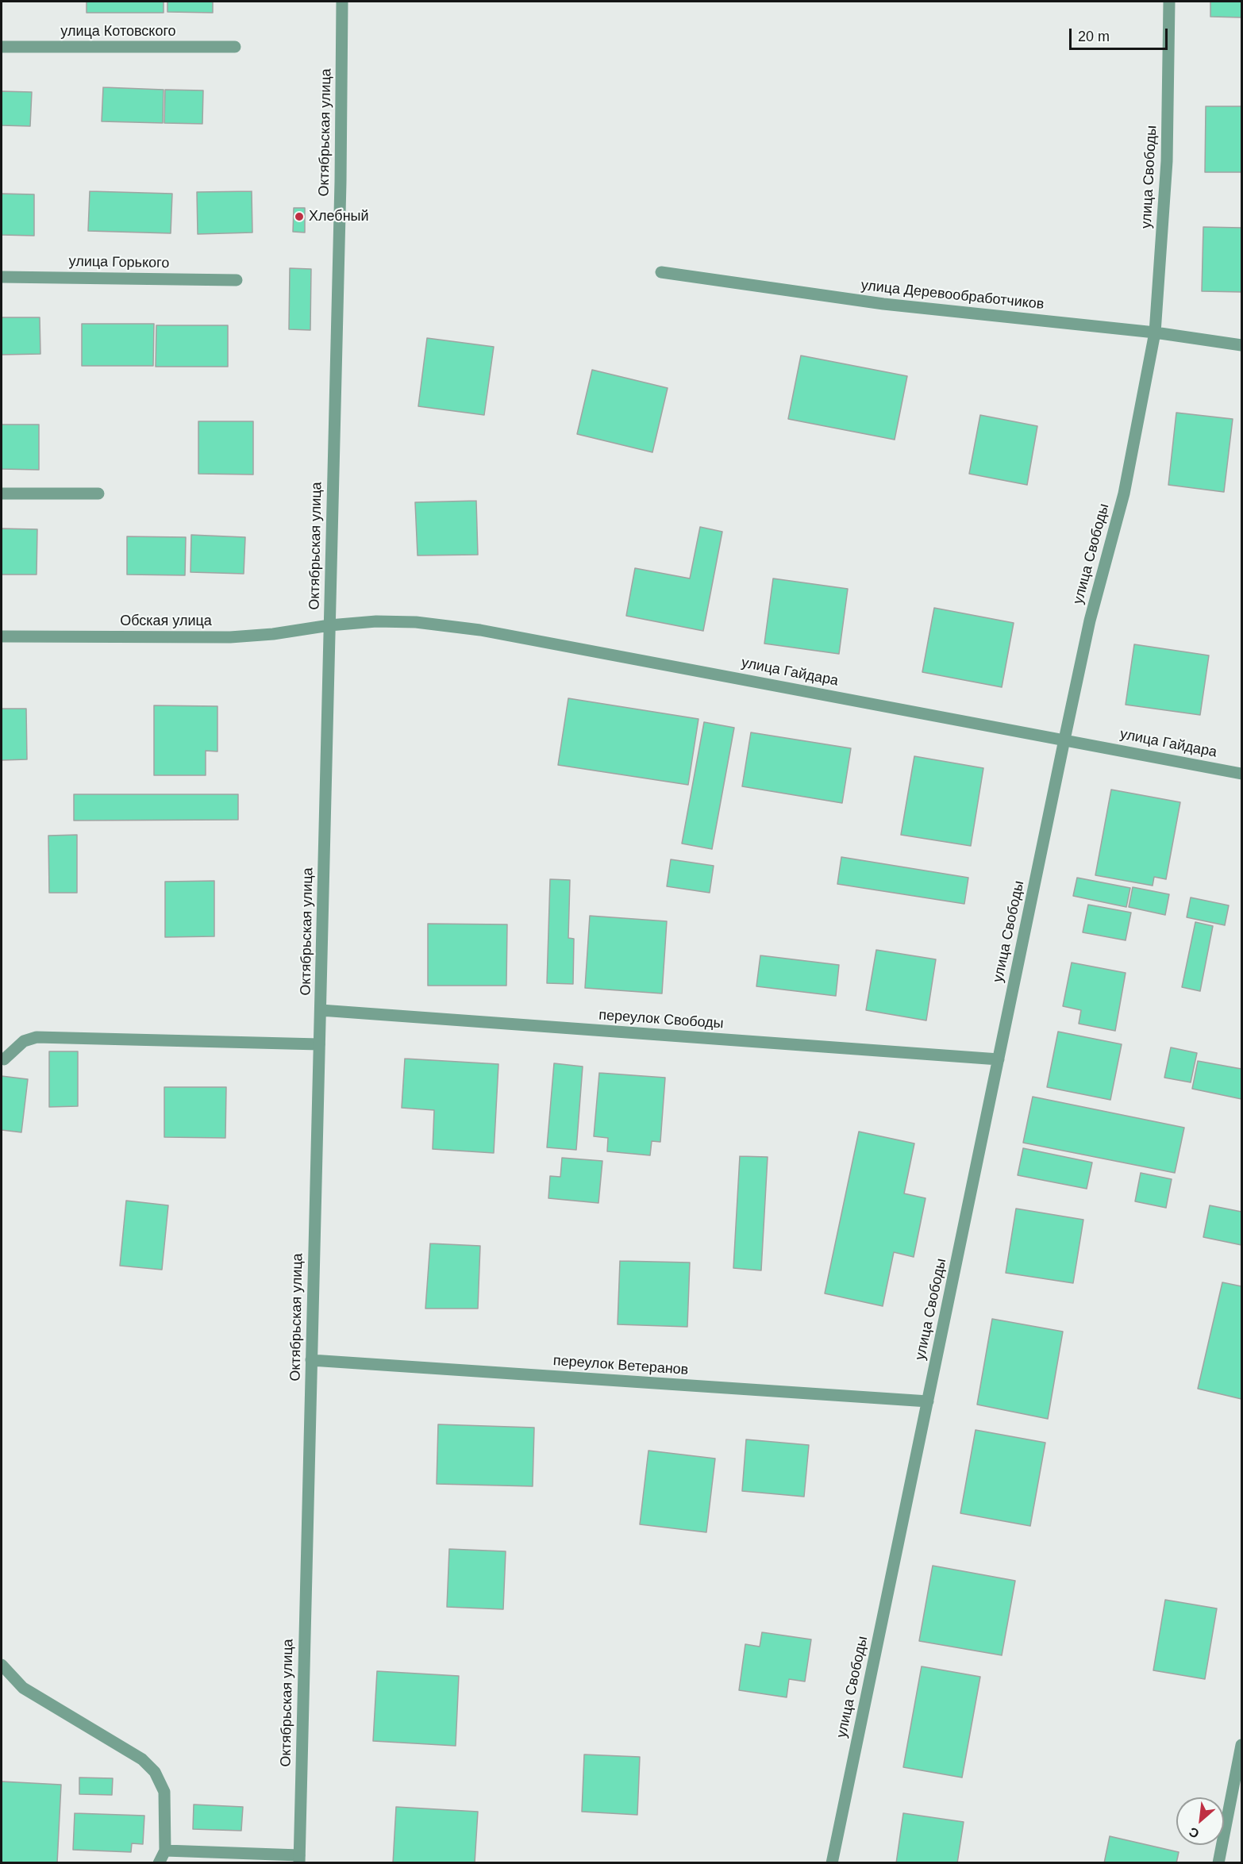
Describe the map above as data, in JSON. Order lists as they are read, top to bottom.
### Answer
{
  "streets": {
    "street": [
      "улица Котовского",
      "Октябрьская улица",
      "улица Свободы",
      "улица Горького",
      "улица Деревообработчиков",
      "Обская улица",
      "улица Гайдара",
      "переулок Свободы",
      "переулок Ветеранов"
    ]
  },
  "crossings": [
    ["Октябрьская улица", "Обская улица"],
    ["Октябрьская улица", "улица Гайдара"],
    ["Октябрьская улица", "переулок Свободы"],
    ["Октябрьская улица", "переулок Ветеранов"],
    ["улица Свободы", "улица Деревообработчиков"],
    ["улица Свободы", "улица Гайдара"],
    ["улица Свободы", "переулок Свободы"],
    ["улица Свободы", "переулок Ветеранов"],
    ["Обская улица", "улица Гайдара"]
  ],
  "places": ["Хлебный"],
  "scale_bar": "20 m",
  "north": "bottom left"
}
